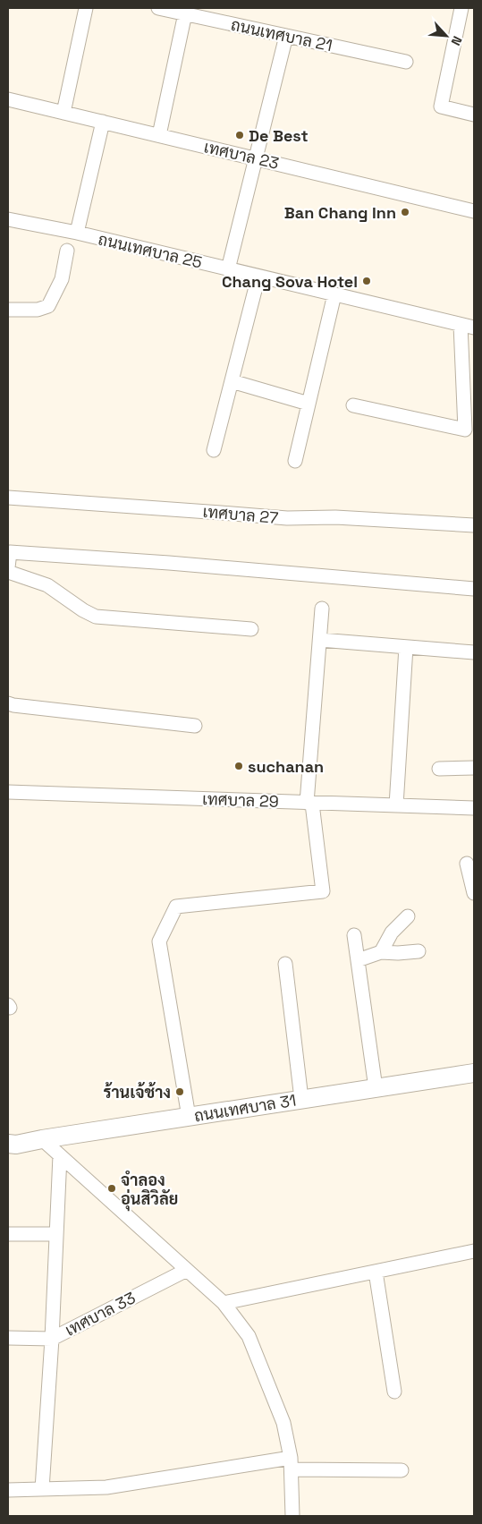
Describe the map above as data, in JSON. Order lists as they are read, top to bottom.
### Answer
{
  "streets": {
    "main road": ["ถนนเทศบาล 31"],
    "street": [
      "ถนนเทศบาล 21",
      "เทศบาล 23",
      "ถนนเทศบาล 25",
      "เทศบาล 27",
      "เทศบาล 29",
      "เทศบาล 33"
    ]
  },
  "places": [
    "De Best",
    "Ban Chang Inn",
    "Chang Sova Hotel",
    "suchanan",
    "ร้านเจ้ช้าง",
    "จำลอง อุ่นสิวิลัย"
  ],
  "north": "bottom right"
}
